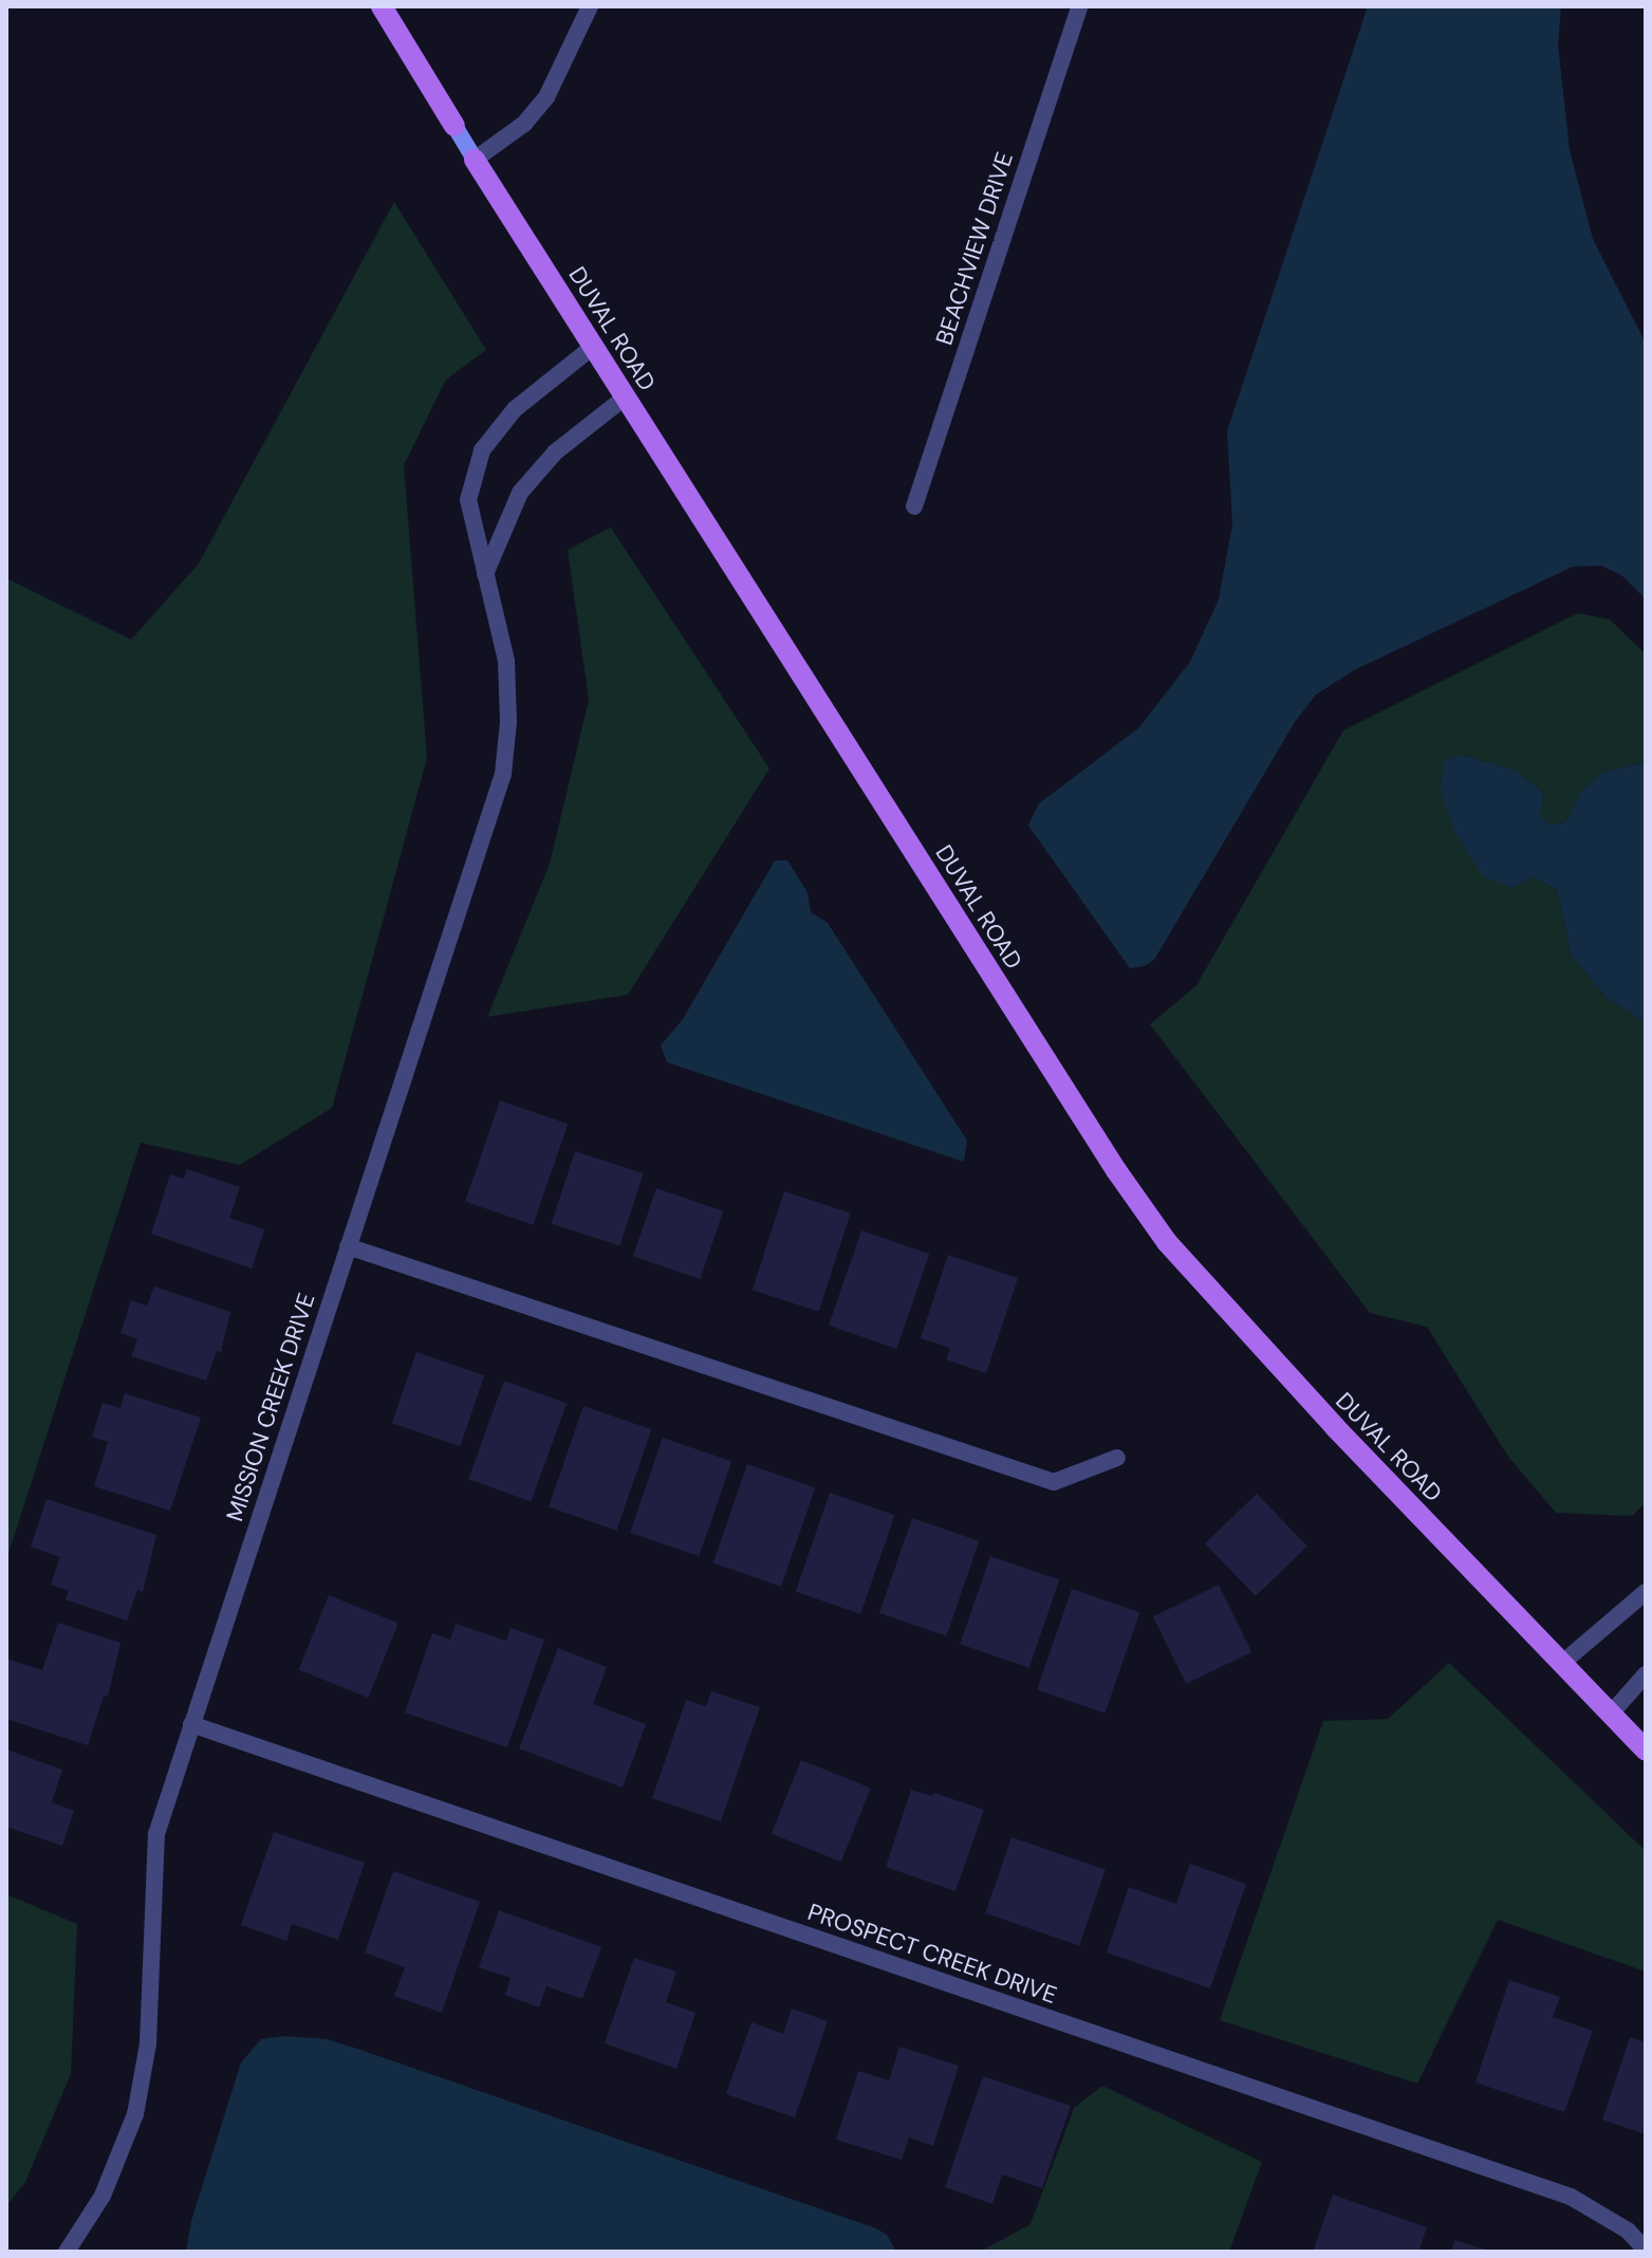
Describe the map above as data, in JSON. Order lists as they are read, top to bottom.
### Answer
{
  "streets": {
    "main road": ["DUVAL ROAD"],
    "street": ["BEACHVIEW DRIVE", "MISSION CREEK DRIVE", "PROSPECT CREEK DRIVE"]
  },
  "crossings": [
    ["DUVAL ROAD", "MISSION CREEK DRIVE"],
    ["MISSION CREEK DRIVE", "PROSPECT CREEK DRIVE"]
  ]
}
